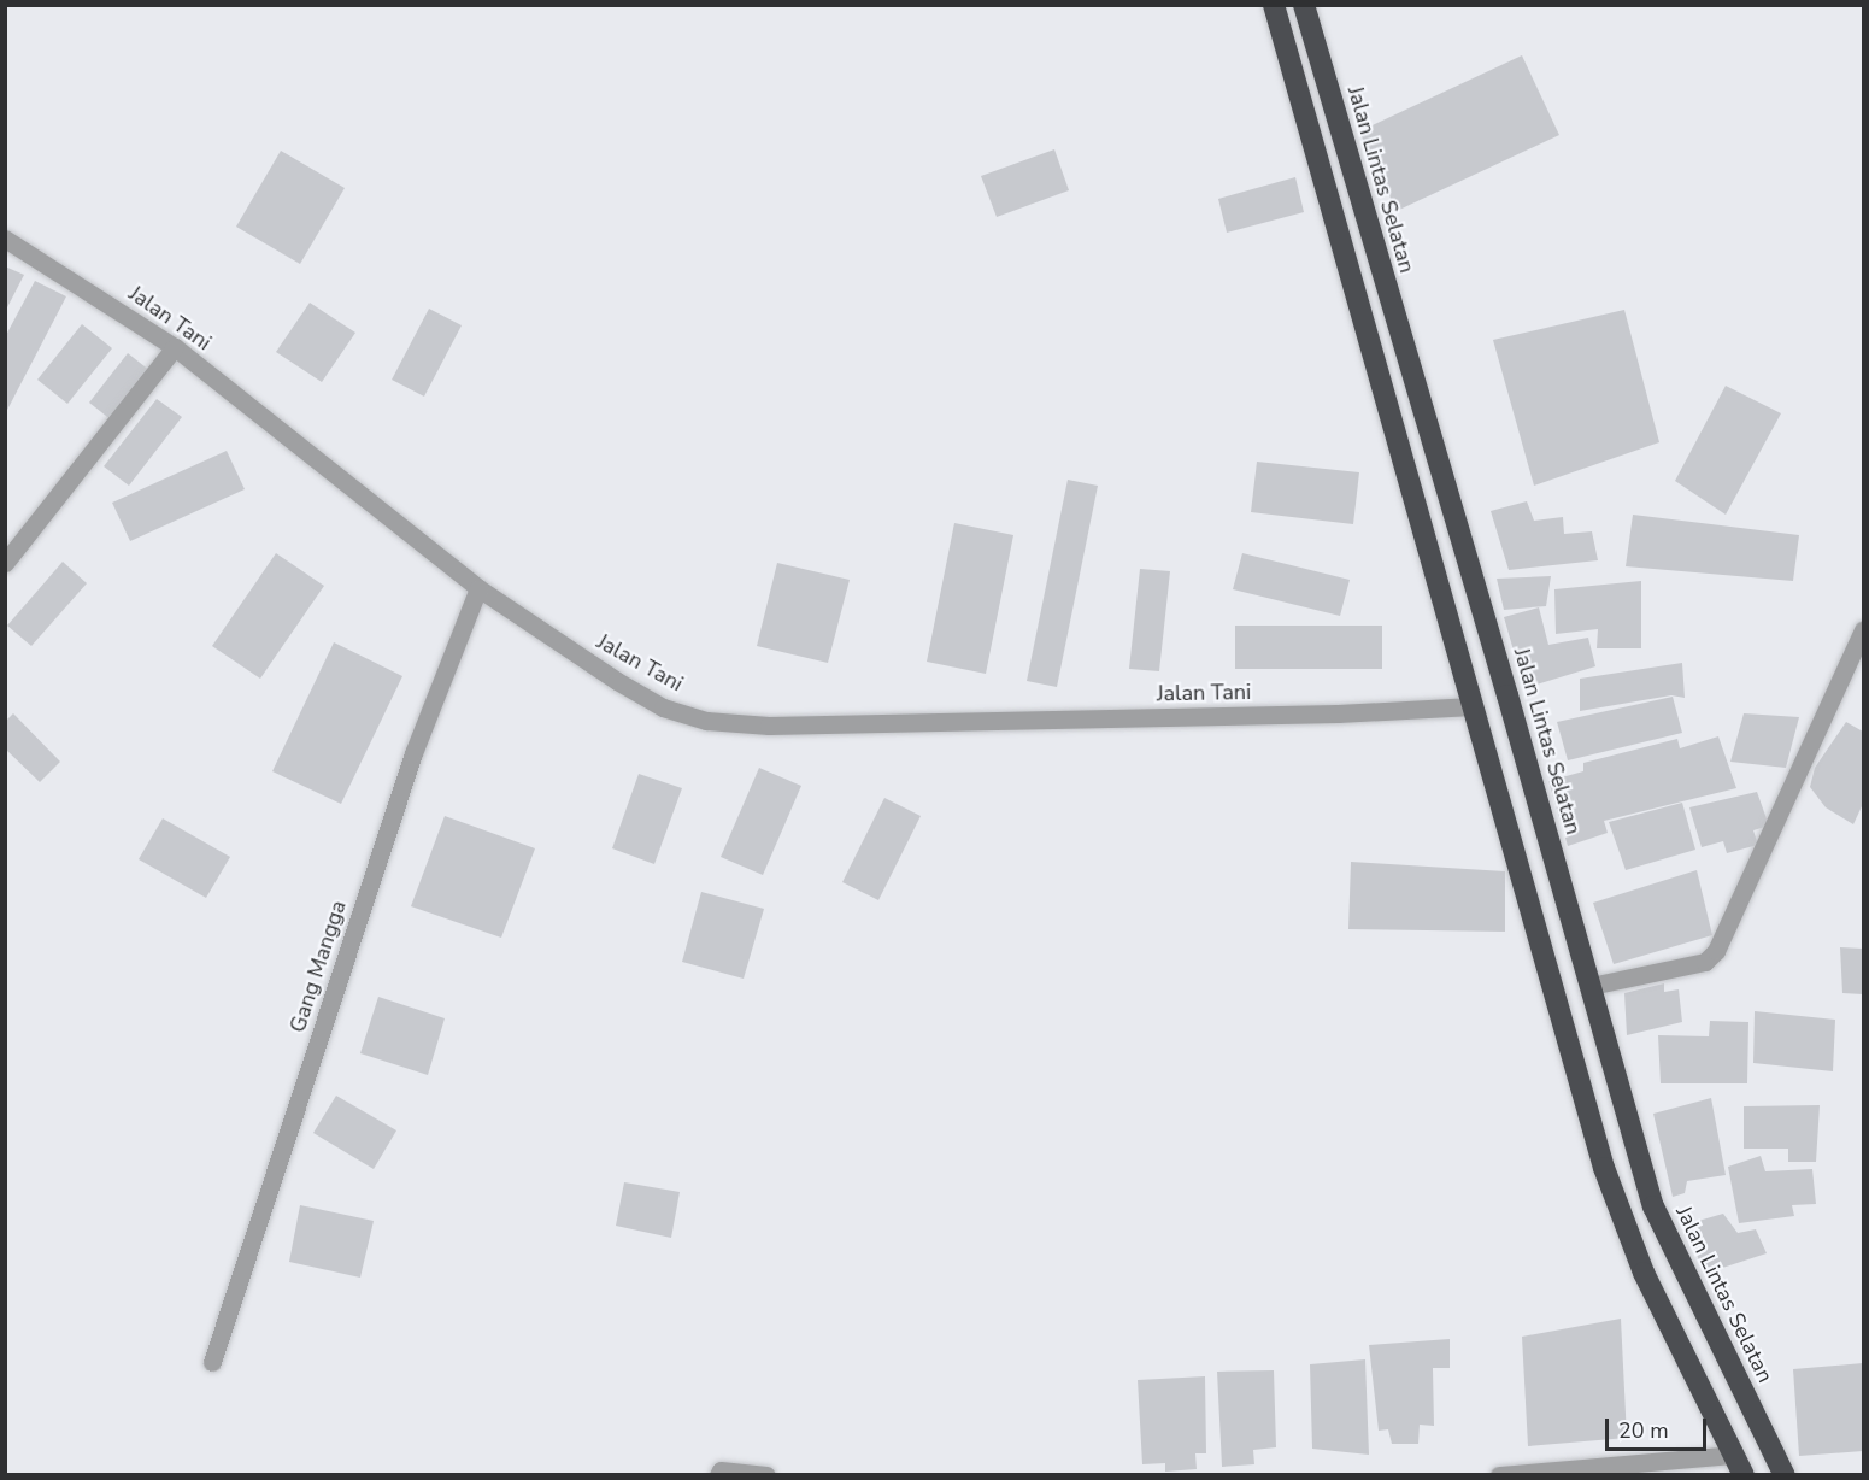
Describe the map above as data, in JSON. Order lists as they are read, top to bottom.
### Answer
{
  "streets": {
    "highway": ["Jalan Lintas Selatan"],
    "street": ["Jalan Tani", "Gang Mangga"]
  },
  "crossings": [
    ["Jalan Tani", "Gang Mangga"]
  ],
  "scale_bar": "20 m"
}
